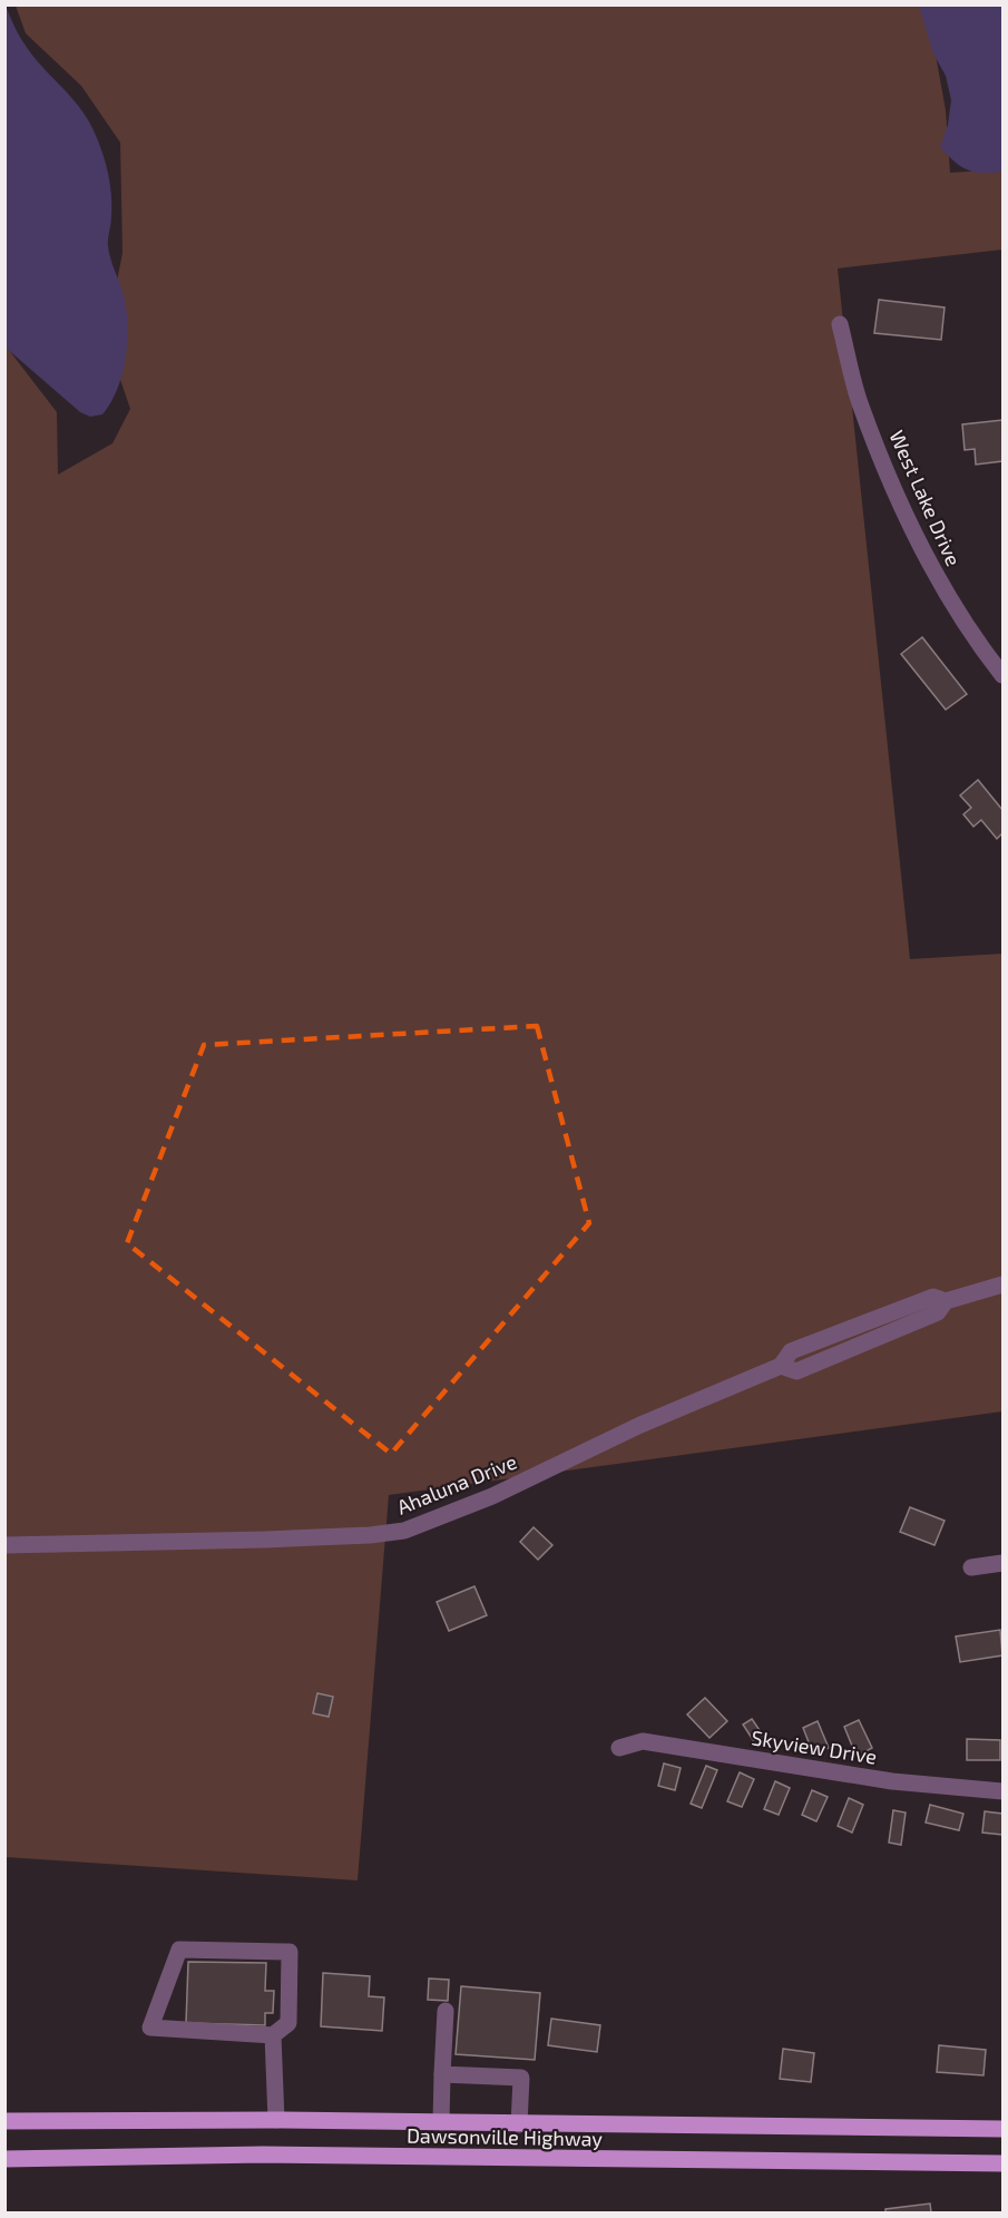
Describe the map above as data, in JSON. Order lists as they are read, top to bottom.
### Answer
{
  "streets": {
    "main road": ["Dawsonville Highway"],
    "street": ["West Lake Drive", "Ahaluna Drive", "Skyview Drive"]
  }
}
